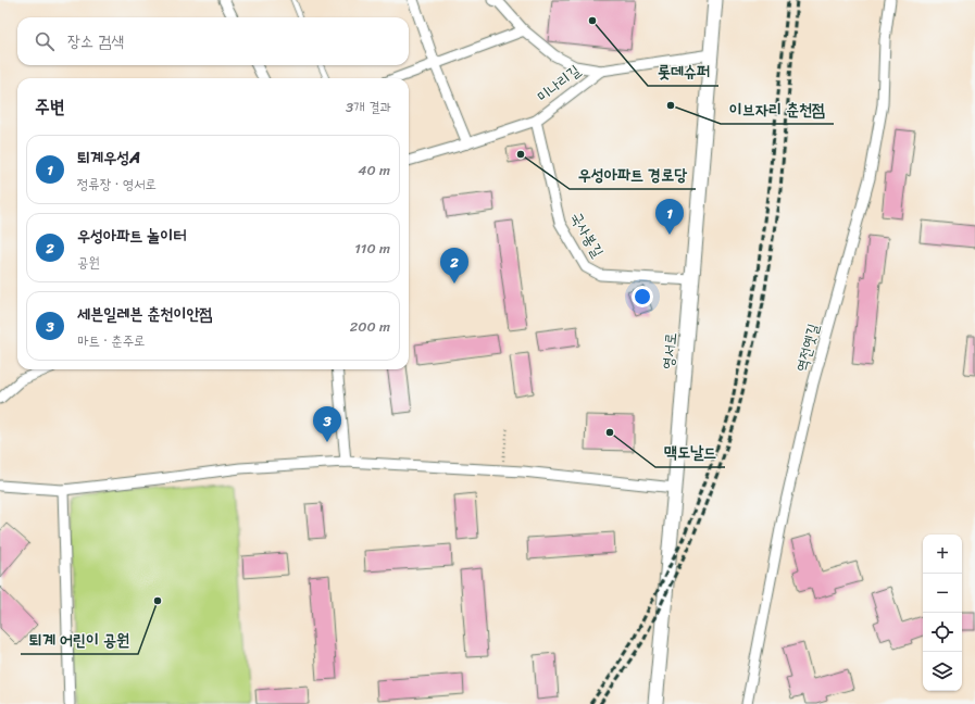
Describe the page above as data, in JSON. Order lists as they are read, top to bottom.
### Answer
{
  "streets": {
    "street": [
      "미나리길",
      "국사봉길",
      "역전옛길",
      "영서로"
    ]
  },
  "crossings": [
    ["미나리길", "국사봉길"],
    ["미나리길", "영서로"],
    ["국사봉길", "영서로"]
  ],
  "places": [
    "롯데슈퍼",
    "이브자리 춘천점",
    "우성아파트 경로당",
    "맥도날드",
    "퇴계 어린이 공원"
  ],
  "page": {
    "search": "장소 검색",
    "heading": ["주변", "3개 결과"],
    "list": [
      {
        "mark": "1",
        "name": "퇴계우성A",
        "note": "정류장 · 영서로",
        "value": "40 m"
      },
      {
        "mark": "2",
        "name": "우성아파트 놀이터",
        "note": "공원",
        "value": "110 m"
      },
      {
        "mark": "3",
        "name": "세븐일레븐 춘천이안점",
        "note": "마트 · 춘주로",
        "value": "200 m"
      }
    ],
    "pins": ["1", "2", "3"],
    "map_buttons": ["+", "−"]
  }
}
